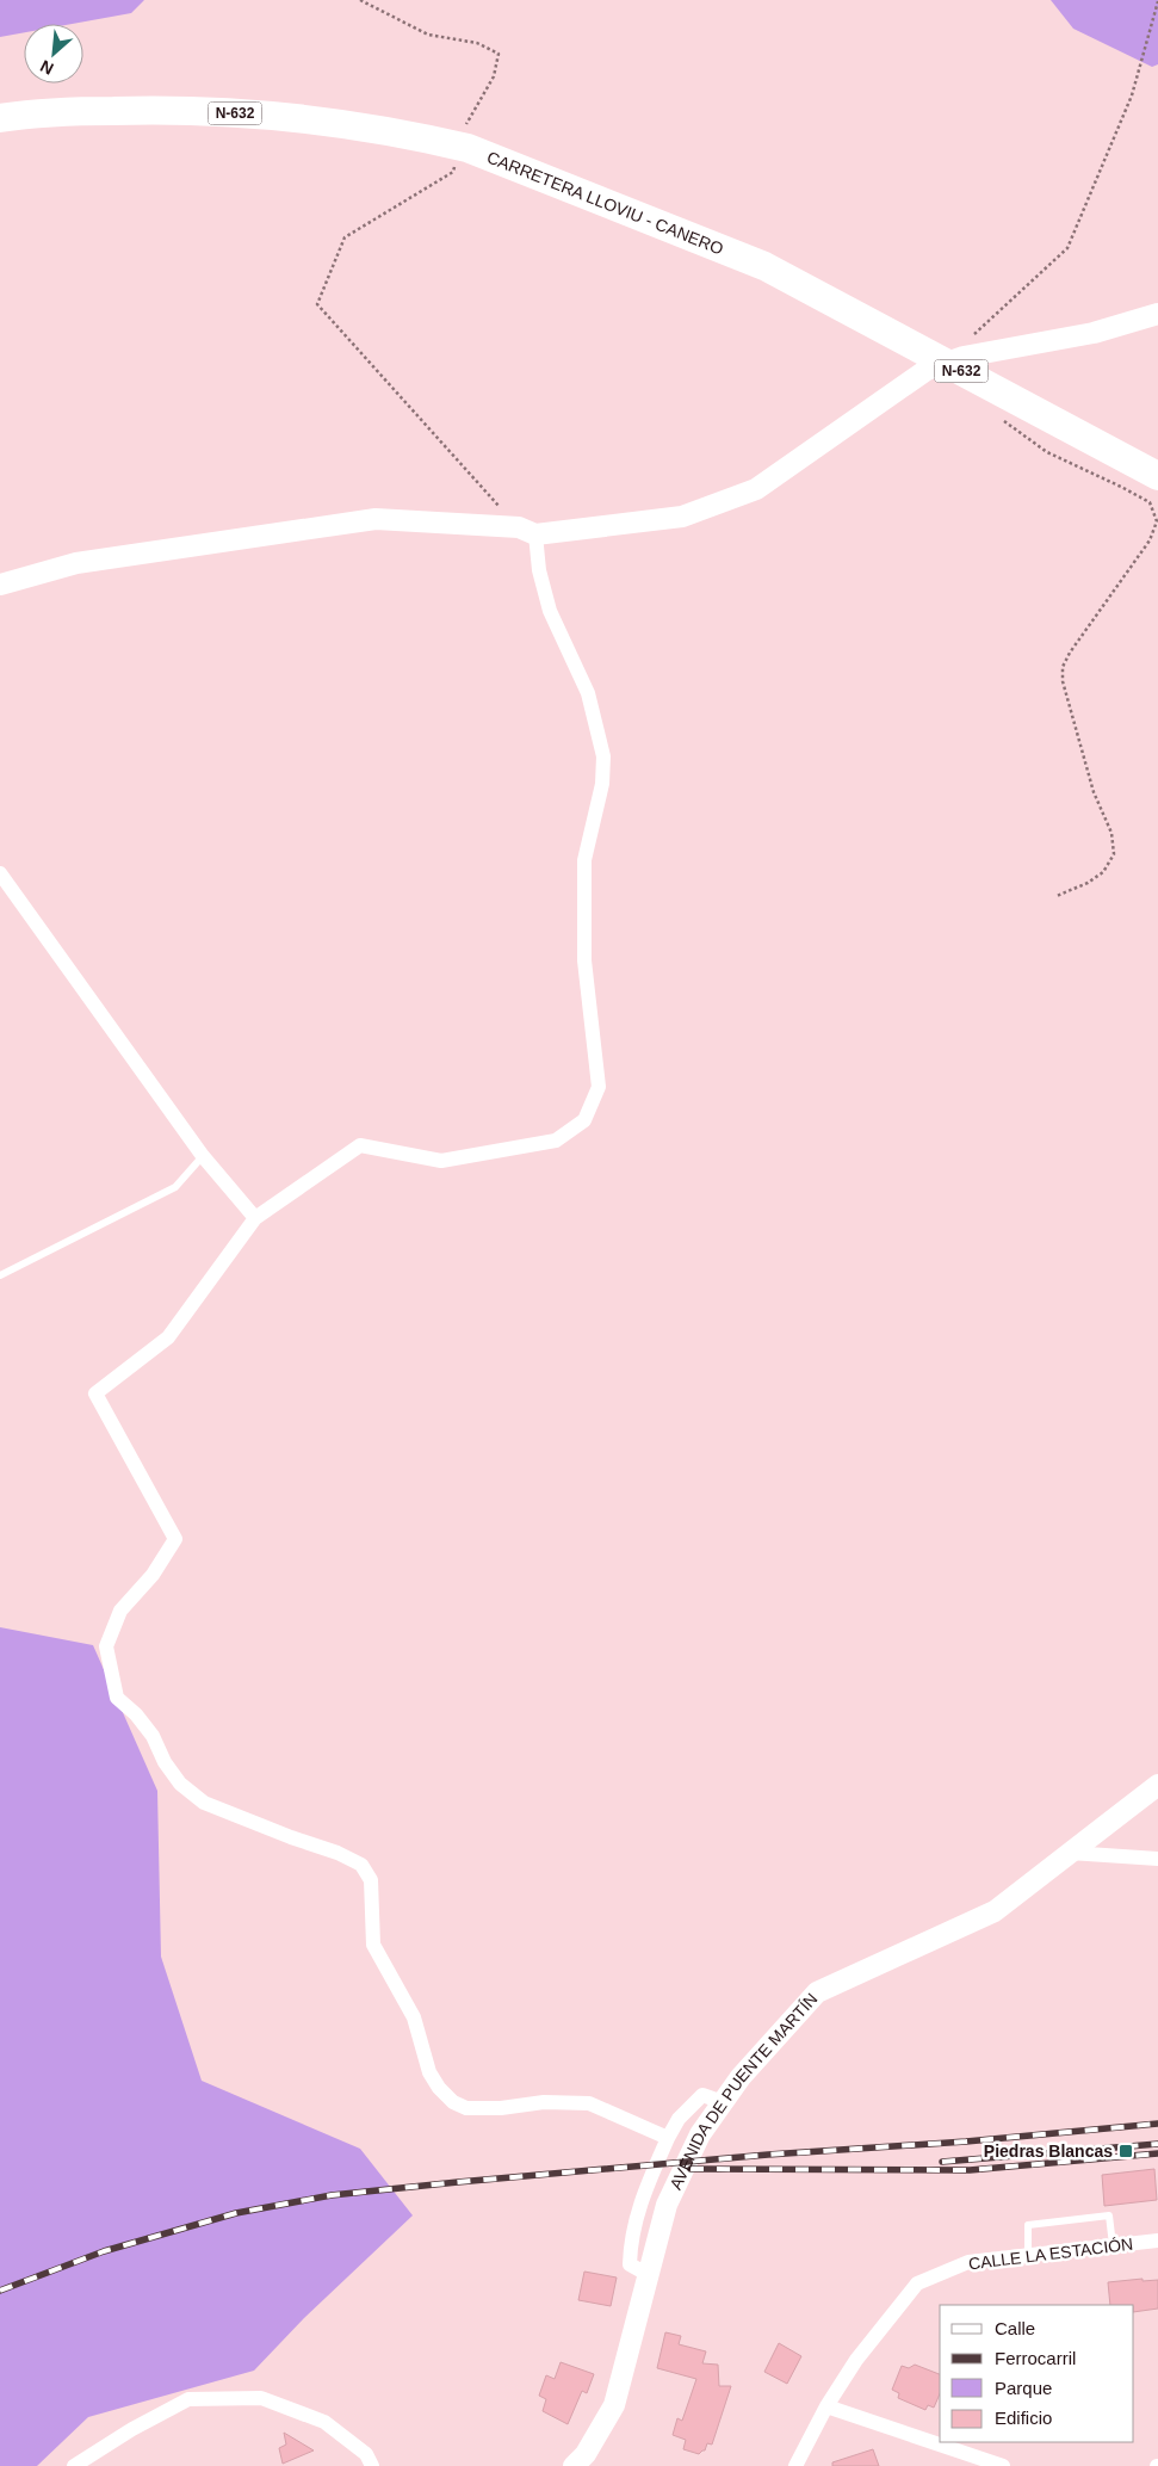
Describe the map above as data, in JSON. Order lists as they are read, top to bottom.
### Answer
{
  "streets": {
    "highway": ["N-632", "CARRETERA LLOVIU - CANERO"],
    "street": ["AVENIDA DE PUENTE MARTÍN", "CALLE LA ESTACIÓN"]
  },
  "places": {
    "transit": ["Piedras Blancas"]
  },
  "legend": [
    "Calle",
    "Ferrocarril",
    "Parque",
    "Edificio"
  ],
  "north": "bottom left"
}
